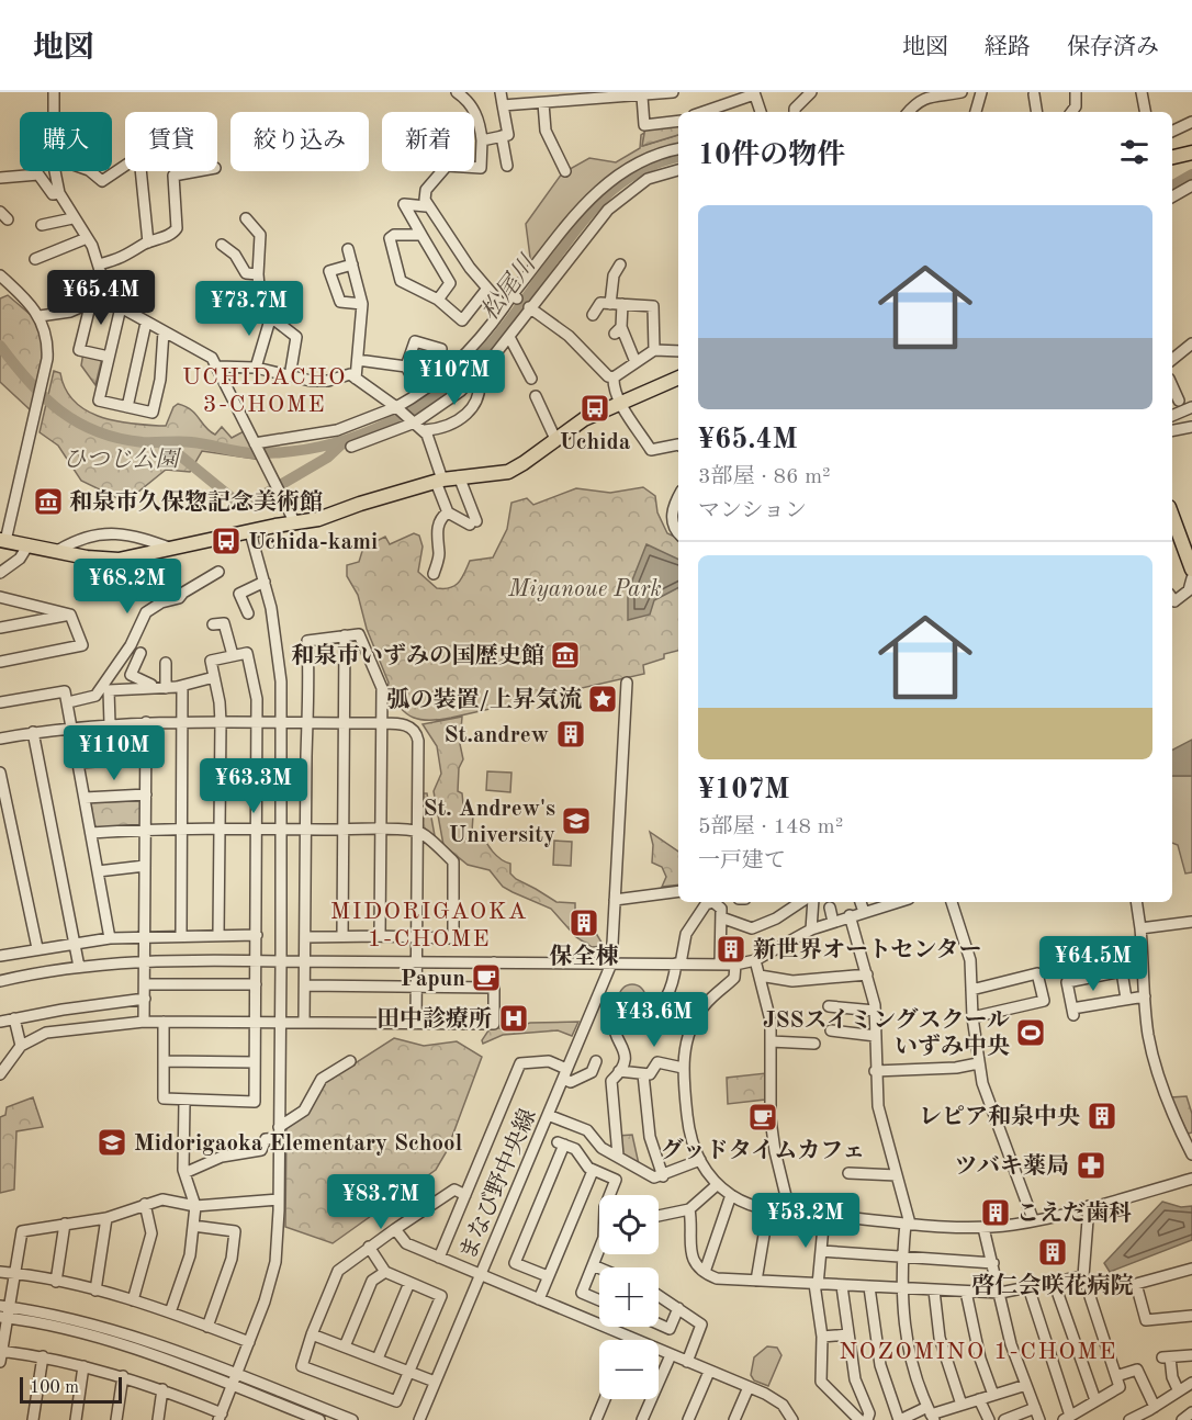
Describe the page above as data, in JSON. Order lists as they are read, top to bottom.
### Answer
{
  "streets": {
    "street": ["まなび野中央線"]
  },
  "districts": ["UCHIDACHO 3-CHOME", "MIDORIGAOKA 1-CHOME", "NOZOMINO 1-CHOME"],
  "water": ["松尾川"],
  "parks": ["ひつじ公園", "Miyanoue Park"],
  "places": {
    "bus stop": ["Uchida", "Uchida-kami"],
    "museum": ["和泉市久保惣記念美術館", "和泉市いずみの国歴史館"],
    "place": ["弧の装置/上昇気流"],
    "building": [
      "St.andrew",
      "保全棟",
      "新世界オートセンター",
      "レピア和泉中央",
      "こえだ歯科",
      "啓仁会咲花病院"
    ],
    "school or university": ["St. Andrew's University", "Midorigaoka Elementary School"],
    "cafe": ["Papun", "グッドタイムカフェ"],
    "hospital": ["田中診療所"],
    "sports": ["JSSスイミングスクール いずみ中央"],
    "pharmacy": ["ツバキ薬局"]
  },
  "scale_bar": "100 m",
  "page": {
    "header": "地図",
    "nav": ["地図", "経路", "保存済み"],
    "chip": [
      "購入",
      "賃貸",
      "絞り込み",
      "新着"
    ],
    "heading": "10件の物件",
    "list": [
      {
        "name": "¥65.4M",
        "note": "3部屋 · 86 m² · マンション"
      },
      {
        "name": "¥107M",
        "note": "5部屋 · 148 m² · 一戸建て"
      }
    ],
    "price": [
      "¥65.4M",
      "¥73.7M",
      "¥107M",
      "¥68.2M",
      "¥110M",
      "¥63.3M",
      "¥64.5M",
      "¥43.6M",
      "¥83.7M",
      "¥53.2M"
    ],
    "map_buttons": ["+", "−"],
    "scale": "100 m"
  }
}
